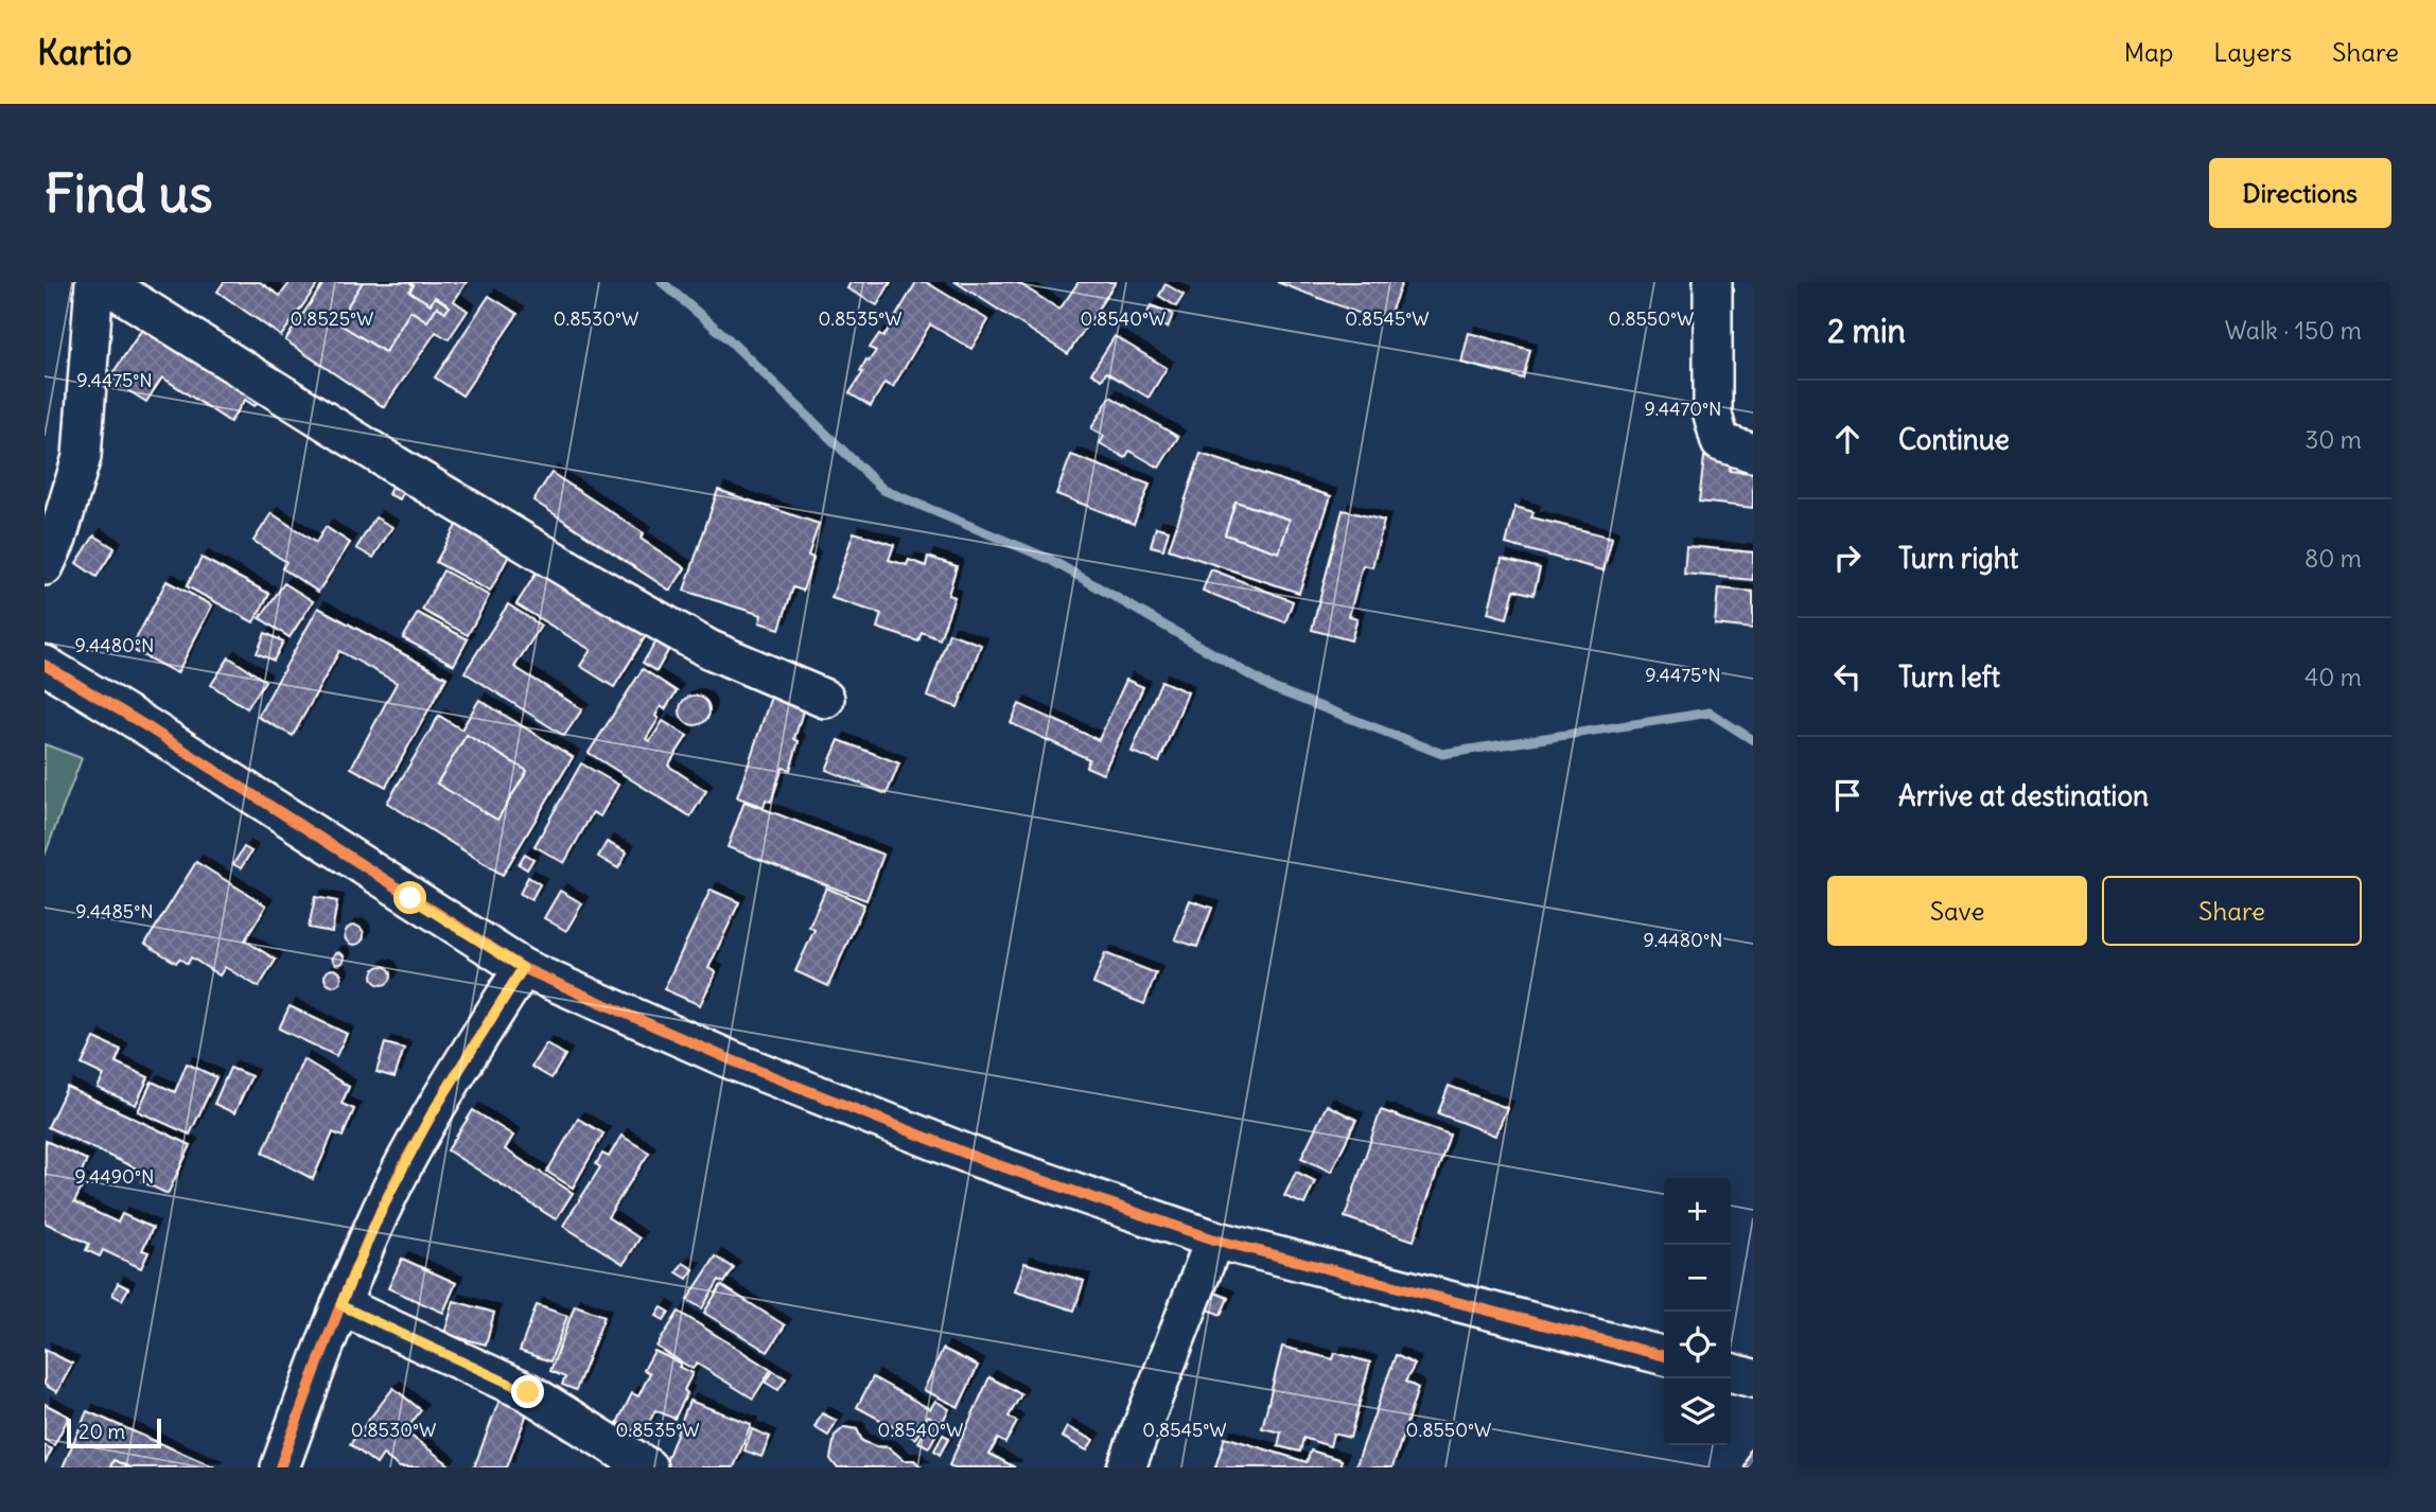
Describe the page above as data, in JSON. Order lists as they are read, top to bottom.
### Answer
{
  "scale_bar": "20 m",
  "page": {
    "header": "Kartio",
    "nav": ["Map", "Layers", "Share"],
    "buttons": [
      "Directions",
      ["Save", "Share"]
    ],
    "title": "Find us",
    "heading": ["2 min", "Walk · 150 m"],
    "list": [
      ["Continue", "30 m"],
      ["Turn right", "80 m"],
      ["Turn left", "40 m"],
      "Arrive at destination"
    ],
    "map_buttons": ["+", "−"],
    "scale": "20 m"
  },
  "coordinates": [
    "0.8525°W",
    "0.8530°W",
    "0.8535°W",
    "0.8540°W",
    "0.8545°W",
    "0.8550°W",
    "9.4475°N",
    "9.4470°N",
    "9.4480°N",
    "9.4485°N",
    "9.4490°N"
  ]
}
